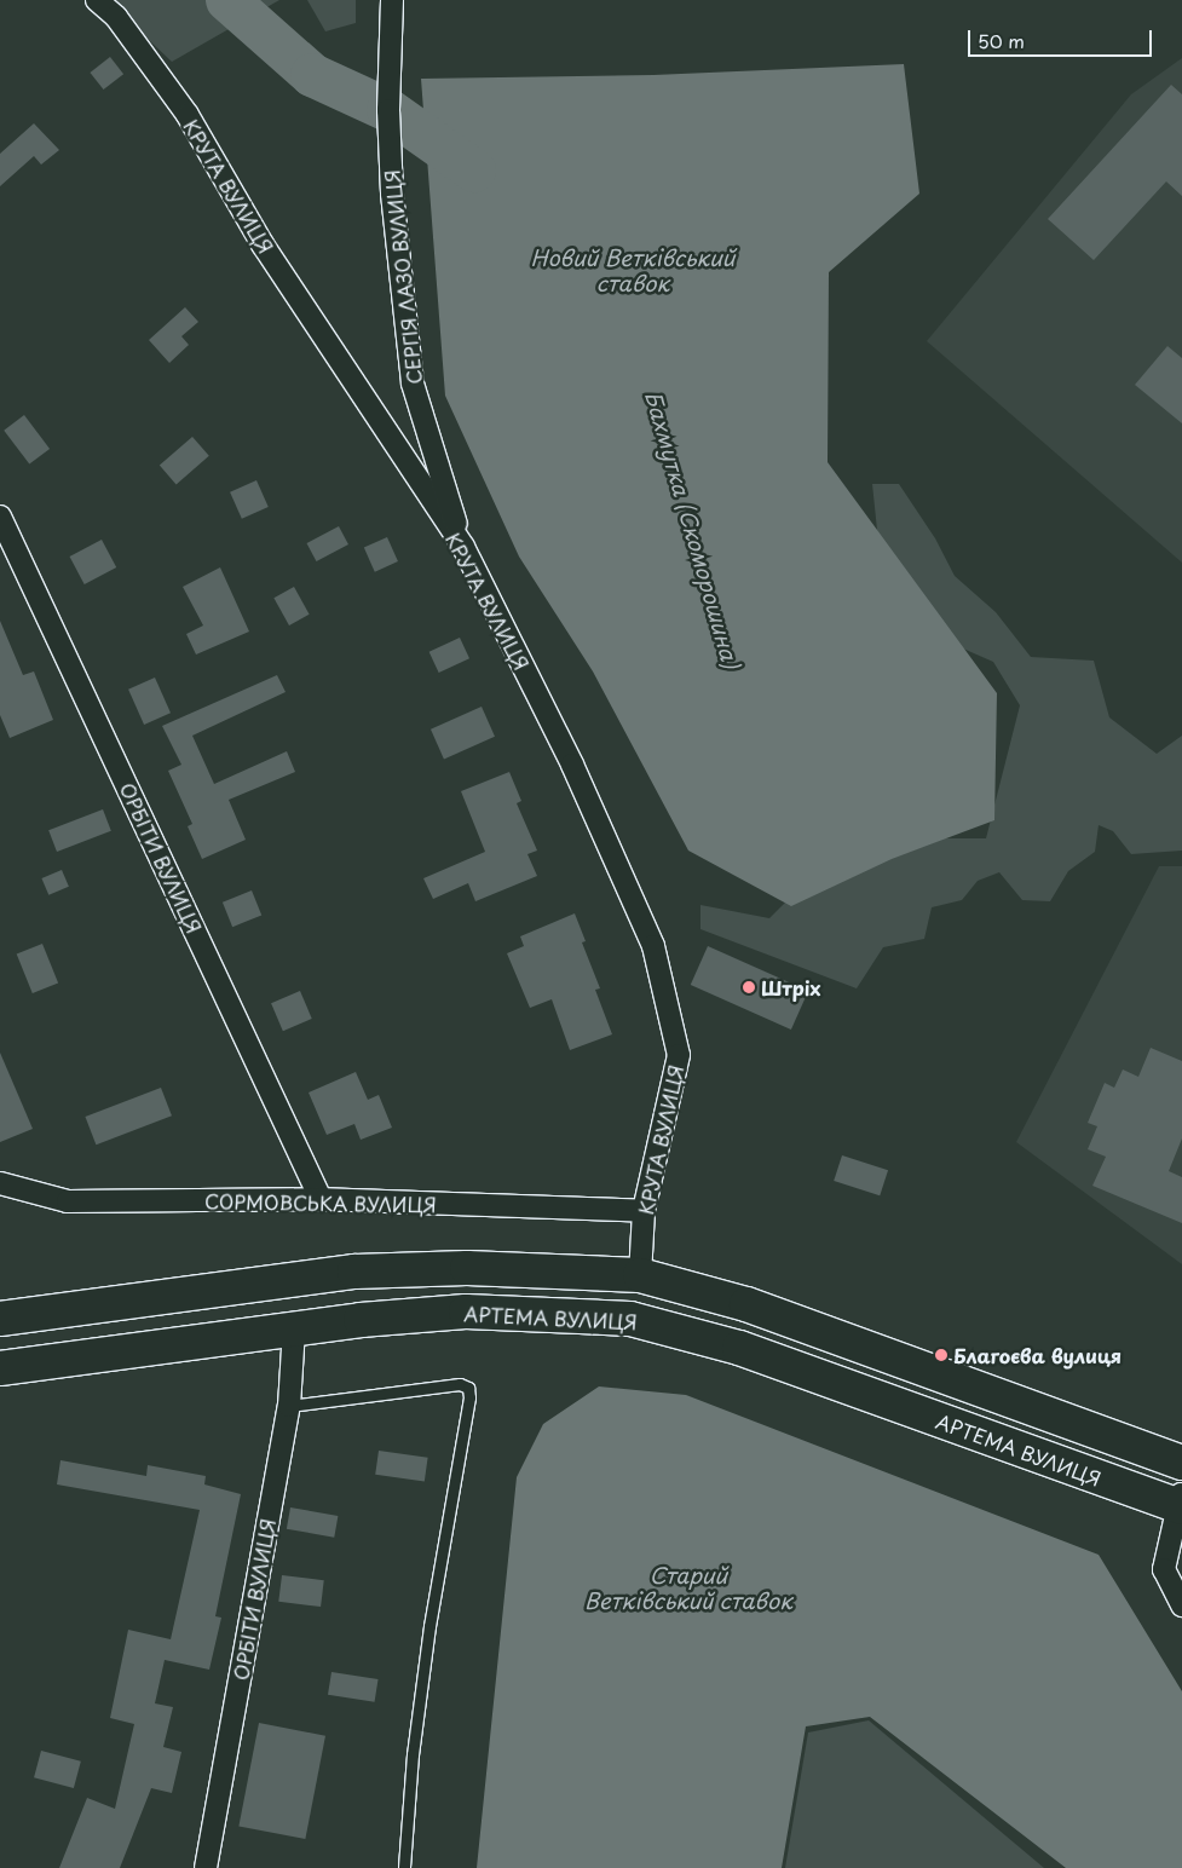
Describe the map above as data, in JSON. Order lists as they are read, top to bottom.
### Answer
{
  "streets": {
    "main road": ["АРТЕМА ВУЛИЦЯ"],
    "street": [
      "КРУТА ВУЛИЦЯ",
      "СЕРГІЯ ЛАЗО ВУЛИЦЯ",
      "ОРБІТИ ВУЛИЦЯ",
      "СОРМОВСЬКА ВУЛИЦЯ"
    ]
  },
  "crossings": [
    ["КРУТА ВУЛИЦЯ", "СЕРГІЯ ЛАЗО ВУЛИЦЯ"],
    ["КРУТА ВУЛИЦЯ", "СОРМОВСЬКА ВУЛИЦЯ"],
    ["ОРБІТИ ВУЛИЦЯ", "СОРМОВСЬКА ВУЛИЦЯ"],
    ["ОРБІТИ ВУЛИЦЯ", "АРТЕМА ВУЛИЦЯ"]
  ],
  "water": ["Новий Ветківський ставок", "Бахмутка (Скоморошина)", "Старий Ветківський ставок"],
  "places": ["Штріх", "Благоєва вулиця"],
  "scale_bar": "50 m"
}
